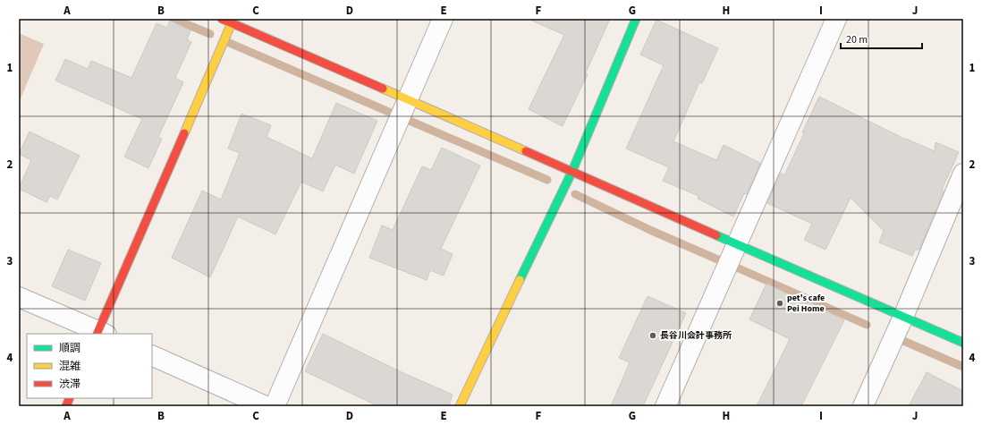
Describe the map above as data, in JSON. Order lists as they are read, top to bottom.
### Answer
{
  "places": ["pet's cafe Pei Home", "長谷川会計事務所"],
  "legend": ["順調", "混雑", "渋滞"],
  "scale_bar": "20 m",
  "grid": {
    "columns": [
      "A",
      "B",
      "C",
      "D",
      "E",
      "F",
      "G",
      "H",
      "I",
      "J"
    ],
    "rows": [
      "1",
      "2",
      "3",
      "4"
    ]
  }
}
